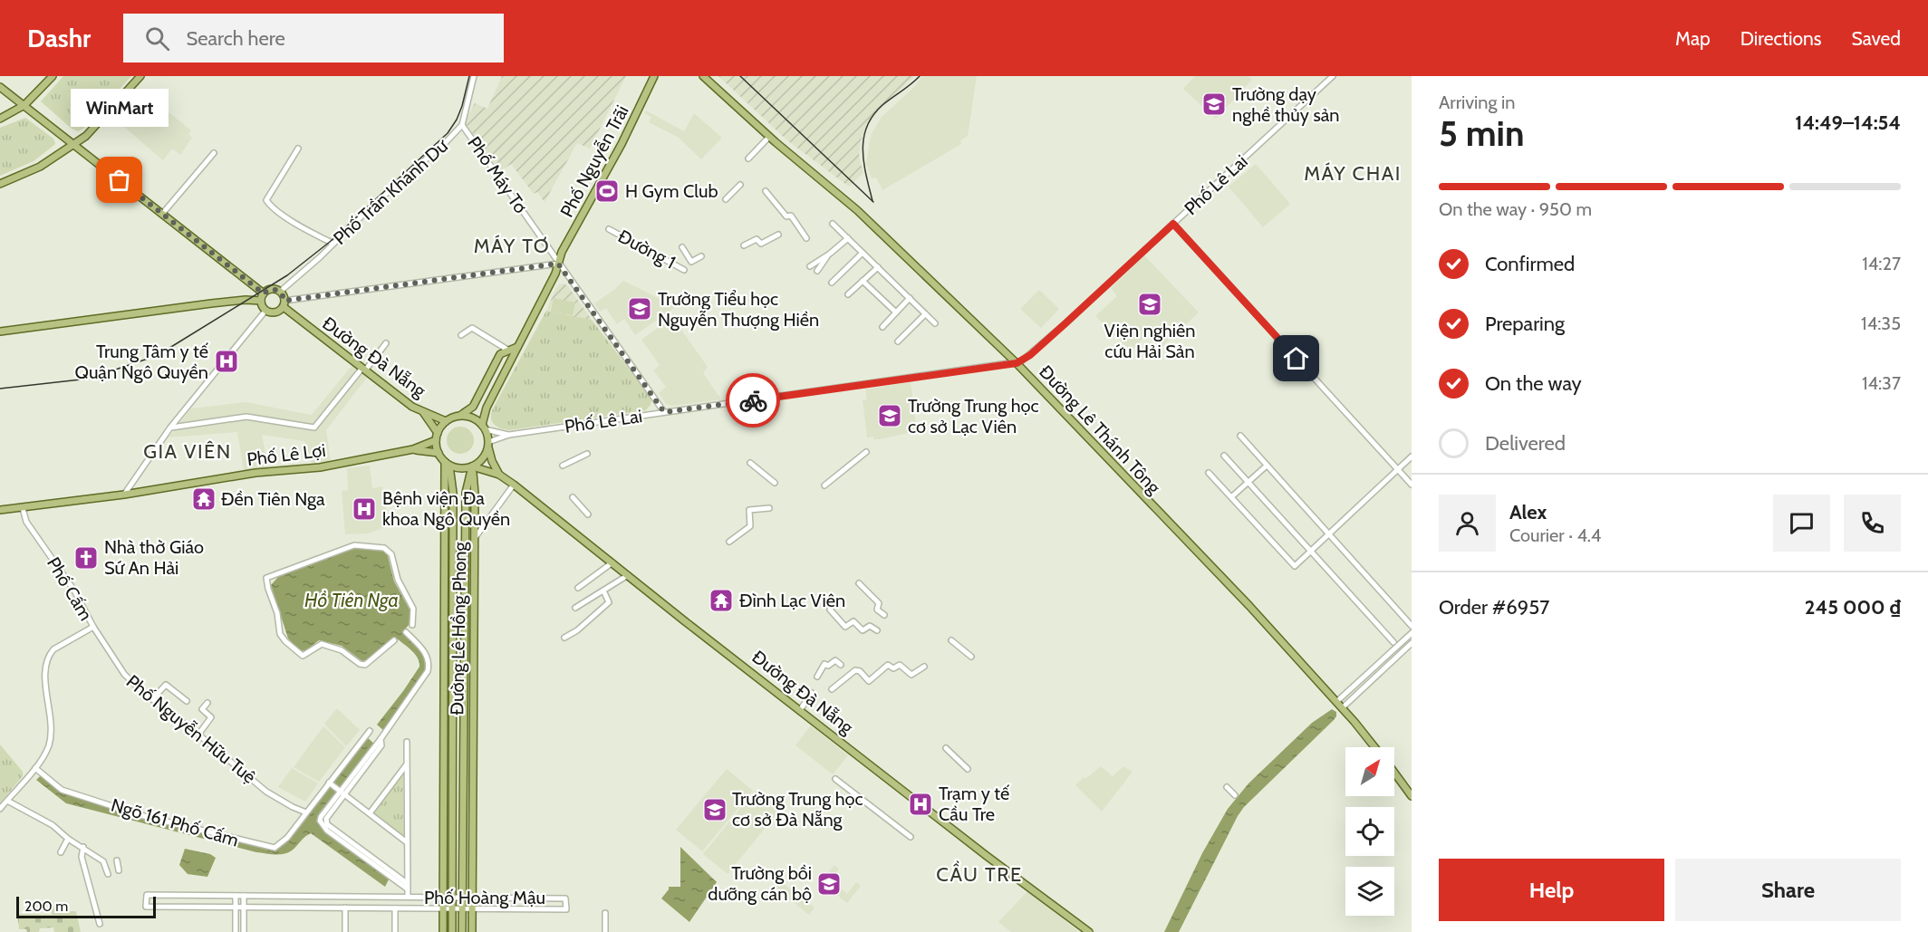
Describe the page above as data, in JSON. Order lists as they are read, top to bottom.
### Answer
{
  "streets": {
    "main road": [
      "Phố Nguyễn Trãi",
      "Đường Đà Nẵng",
      "Đường Lê Thánh Tông",
      "Phố Lê Lợi",
      "Đường Lê Hồng Phong"
    ],
    "street": [
      "Phố Máy Tơ",
      "Phố Lê Lai",
      "Phố Trần Khánh Dư",
      "Đường 1",
      "Phố Cấm",
      "Phố Nguyễn Hữu Tuệ",
      "Ngõ 161 Phố Cấm",
      "Phố Hoàng Mậu"
    ]
  },
  "crossings": [
    ["Phố Nguyễn Trãi", "Phố Máy Tơ"],
    ["Phố Nguyễn Trãi", "Phố Lê Lai"],
    ["Phố Nguyễn Trãi", "Đường Đà Nẵng"],
    ["Phố Nguyễn Trãi", "Phố Lê Lợi"],
    ["Phố Nguyễn Trãi", "Đường Lê Hồng Phong"],
    ["Phố Máy Tơ", "Phố Lê Lai"],
    ["Phố Máy Tơ", "Phố Trần Khánh Dư"],
    ["Phố Lê Lai", "Đường Đà Nẵng"],
    ["Phố Lê Lai", "Đường Lê Thánh Tông"],
    ["Phố Lê Lai", "Phố Lê Lợi"],
    ["Phố Lê Lai", "Đường Lê Hồng Phong"],
    ["Phố Trần Khánh Dư", "Đường Đà Nẵng"],
    ["Đường Đà Nẵng", "Phố Lê Lợi"],
    ["Đường Đà Nẵng", "Đường Lê Hồng Phong"],
    ["Phố Lê Lợi", "Phố Cấm"],
    ["Phố Lê Lợi", "Đường Lê Hồng Phong"],
    ["Phố Cấm", "Phố Nguyễn Hữu Tuệ"],
    ["Phố Cấm", "Ngõ 161 Phố Cấm"],
    ["Đường Lê Hồng Phong", "Phố Hoàng Mậu"],
    ["Phố Nguyễn Hữu Tuệ", "Ngõ 161 Phố Cấm"]
  ],
  "districts": [
    "MÁY CHAI",
    "MÁY TƠ",
    "GIA VIÊN",
    "CẦU TRE"
  ],
  "water": ["Hồ Tiên Nga"],
  "places": {
    "school or university": [
      "Trường dạy nghề thủy sản",
      "Viện nghiên cứu Hải Sản",
      "Trường Tiểu học Nguyễn Thượng Hiền",
      "Trường Trung học cơ sở Lạc Viên",
      "Trường Trung học cơ sở Đà Nẵng",
      "Trường bồi dưỡng cán bộ"
    ],
    "other": ["WinMart"],
    "sports": ["H Gym Club"],
    "hospital": ["Trung Tâm y tế Quận Ngô Quyền", "Bệnh viện Đa khoa Ngô Quyền", "Trạm y tế Cầu Tre"],
    "temple": ["Đền Tiên Nga", "Đình Lạc Viên"],
    "church": ["Nhà thờ Giáo Sứ An Hải"]
  },
  "scale_bar": "200 m",
  "north": "top right",
  "page": {
    "header": "Dashr",
    "search": "Search here",
    "nav": ["Map", "Directions", "Saved"],
    "heading": ["5 min", "Arriving in", "14:49–14:54"],
    "panel": [
      "Alex",
      "Courier · 4.4",
      "Order #6957",
      "245 000 ₫"
    ],
    "bubble": "WinMart",
    "bar": "On the way · 950 m",
    "list": [
      ["Confirmed", "14:27"],
      ["Preparing", "14:35"],
      ["On the way", "14:37"],
      "Delivered"
    ],
    "buttons": ["Help", "Share"],
    "scale": "200 m"
  }
}
